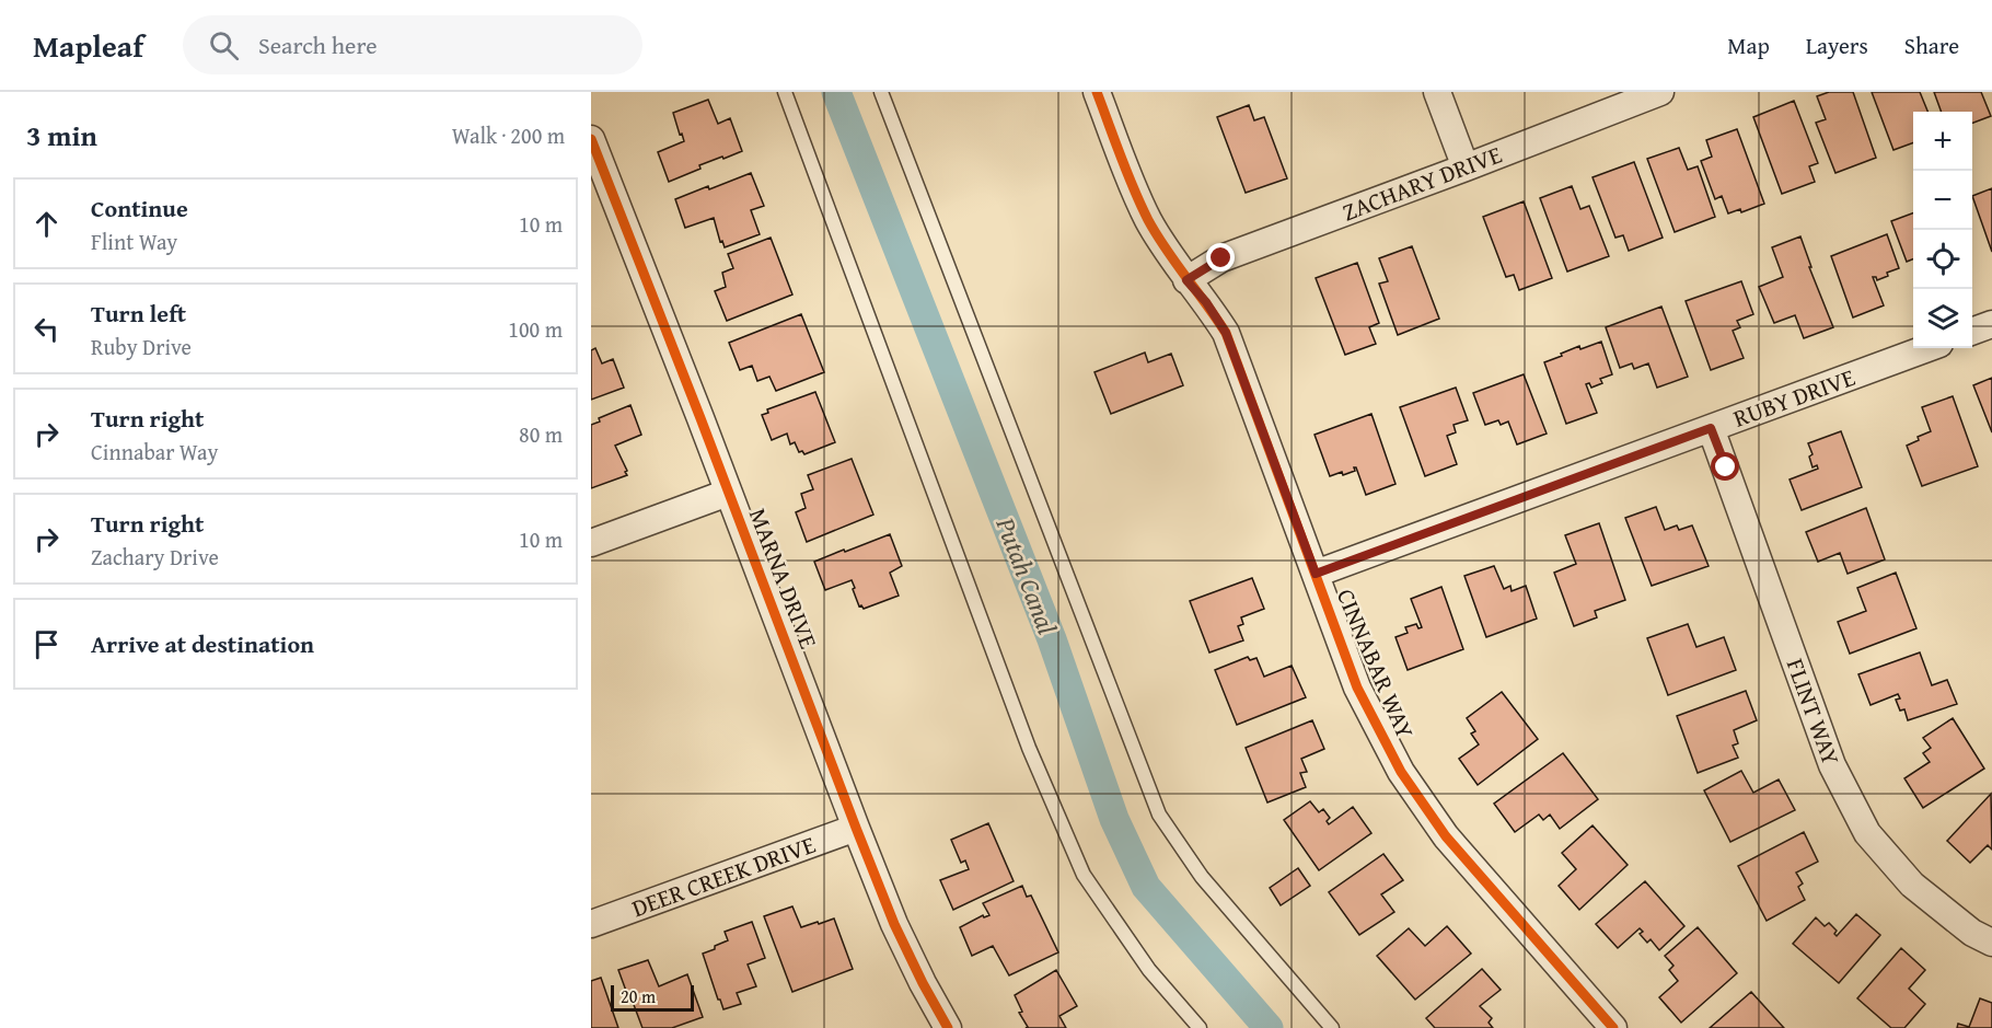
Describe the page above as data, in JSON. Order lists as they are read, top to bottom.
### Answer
{
  "streets": {
    "street": [
      "ZACHARY DRIVE",
      "RUBY DRIVE",
      "MARNA DRIVE",
      "CINNABAR WAY",
      "FLINT WAY",
      "DEER CREEK DRIVE"
    ]
  },
  "crossings": [
    ["ZACHARY DRIVE", "CINNABAR WAY"],
    ["RUBY DRIVE", "CINNABAR WAY"],
    ["RUBY DRIVE", "FLINT WAY"],
    ["MARNA DRIVE", "DEER CREEK DRIVE"]
  ],
  "water": ["Putah Canal"],
  "scale_bar": "20 m",
  "page": {
    "header": "Mapleaf",
    "search": "Search here",
    "nav": ["Map", "Layers", "Share"],
    "heading": ["3 min", "Walk · 200 m"],
    "map_buttons": ["+", "−"],
    "list": [
      ["Continue", "Flint Way", "10 m"],
      ["Turn left", "Ruby Drive", "100 m"],
      ["Turn right", "Cinnabar Way", "80 m"],
      ["Turn right", "Zachary Drive", "10 m"],
      "Arrive at destination"
    ],
    "scale": "20 m"
  }
}
